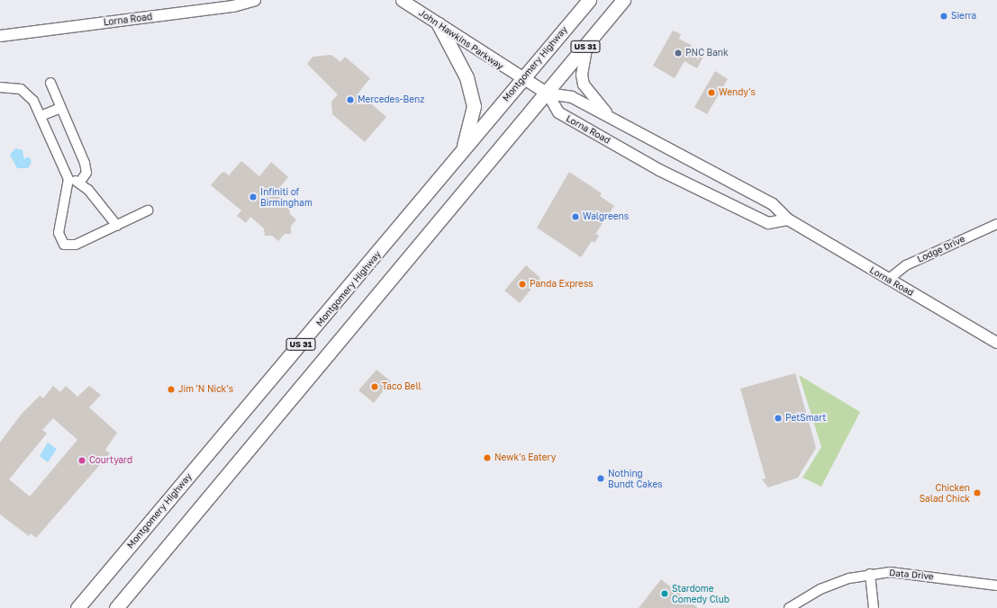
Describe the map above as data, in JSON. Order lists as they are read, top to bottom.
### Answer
{
  "streets": {
    "main road": ["John Hawkins Parkway", "US 31", "Montgomery Highway"],
    "street": ["Lorna Road", "Lodge Drive", "Data Drive"]
  },
  "crossings": [
    ["Lorna Road", "John Hawkins Parkway"],
    ["Lorna Road", "US 31"],
    ["Lorna Road", "Lodge Drive"],
    ["John Hawkins Parkway", "US 31"],
    ["John Hawkins Parkway", "Montgomery Highway"]
  ],
  "places": [
    "Sierra",
    "PNC Bank",
    "Wendy's",
    "Mercedes-Benz",
    "Infiniti of Birmingham",
    "Walgreens",
    "Panda Express",
    "Taco Bell",
    "Jim 'N Nick's",
    "PetSmart",
    "Newk's Eatery",
    "Courtyard",
    "Nothing Bundt Cakes",
    "Chicken Salad Chick",
    "Stardome Comedy Club"
  ]
}
